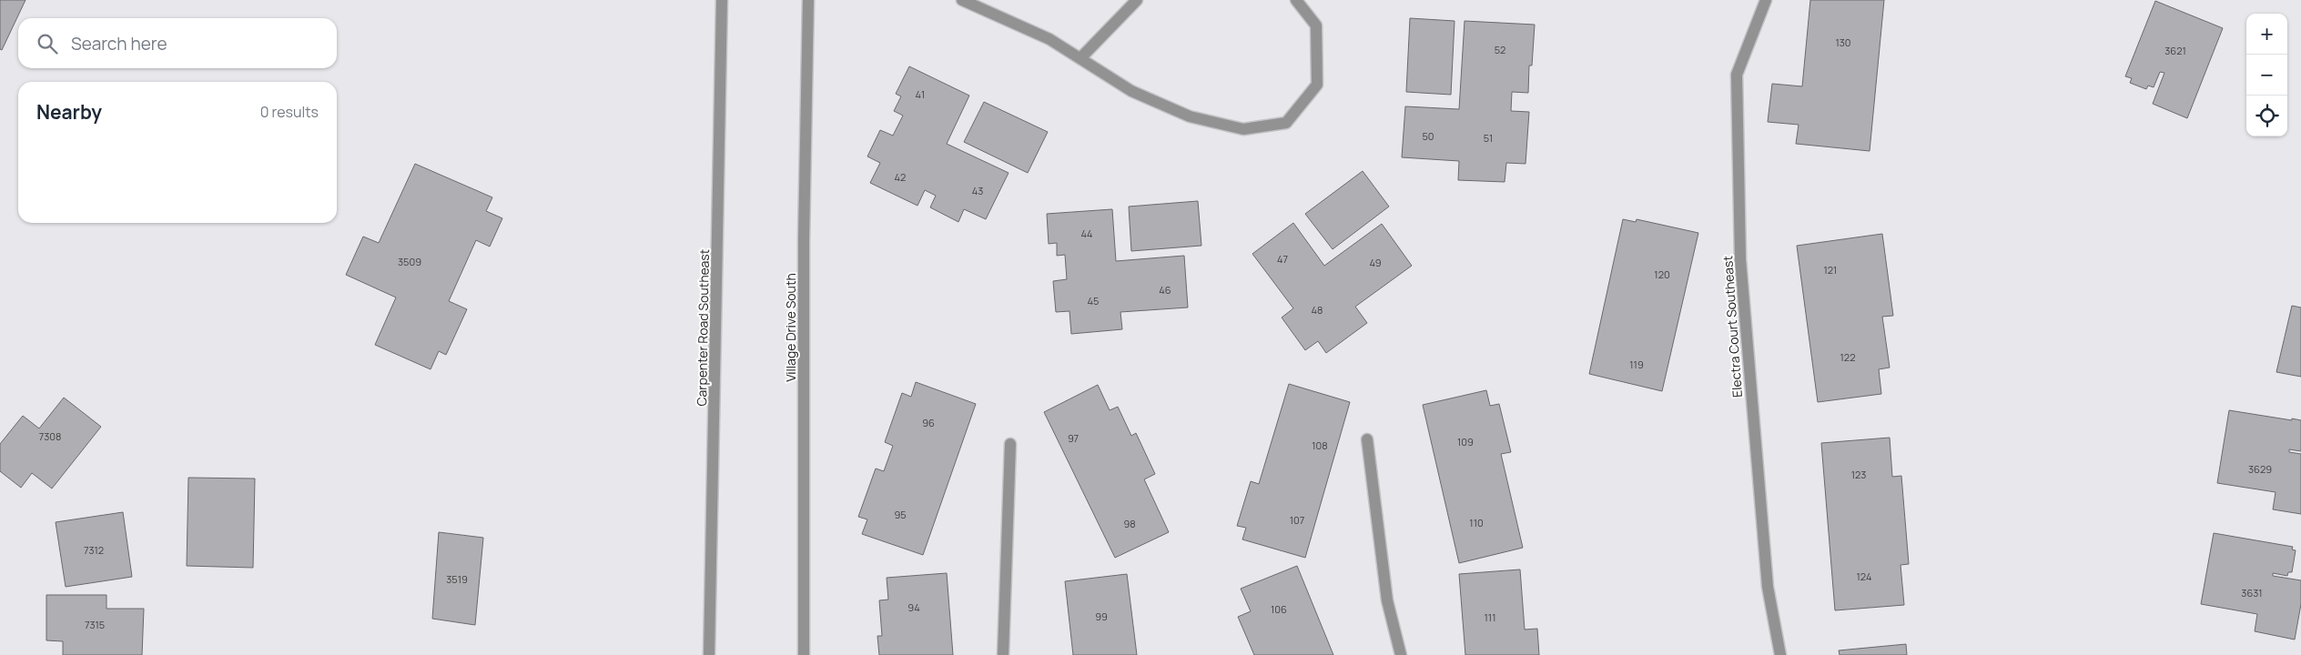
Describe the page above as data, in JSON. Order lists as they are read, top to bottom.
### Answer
{
  "streets": {
    "street": ["Electra Court Southeast", "Carpenter Road Southeast", "Village Drive South"]
  },
  "house_numbers": [
    "130",
    "52",
    "3621",
    "41",
    "50",
    "51",
    "42",
    "43",
    "44",
    "47",
    "3509",
    "49",
    "121",
    "120",
    "46",
    "45",
    "48",
    "122",
    "119",
    "96",
    "7308",
    "97",
    "109",
    "108",
    "3629",
    "123",
    "95",
    "107",
    "110",
    "98",
    "7312",
    "124",
    "3519",
    "3631",
    "94",
    "106",
    "99",
    "111",
    "7315"
  ],
  "page": {
    "map_buttons": ["+", "−"],
    "search": "Search here",
    "heading": ["Nearby", "0 results"]
  }
}
